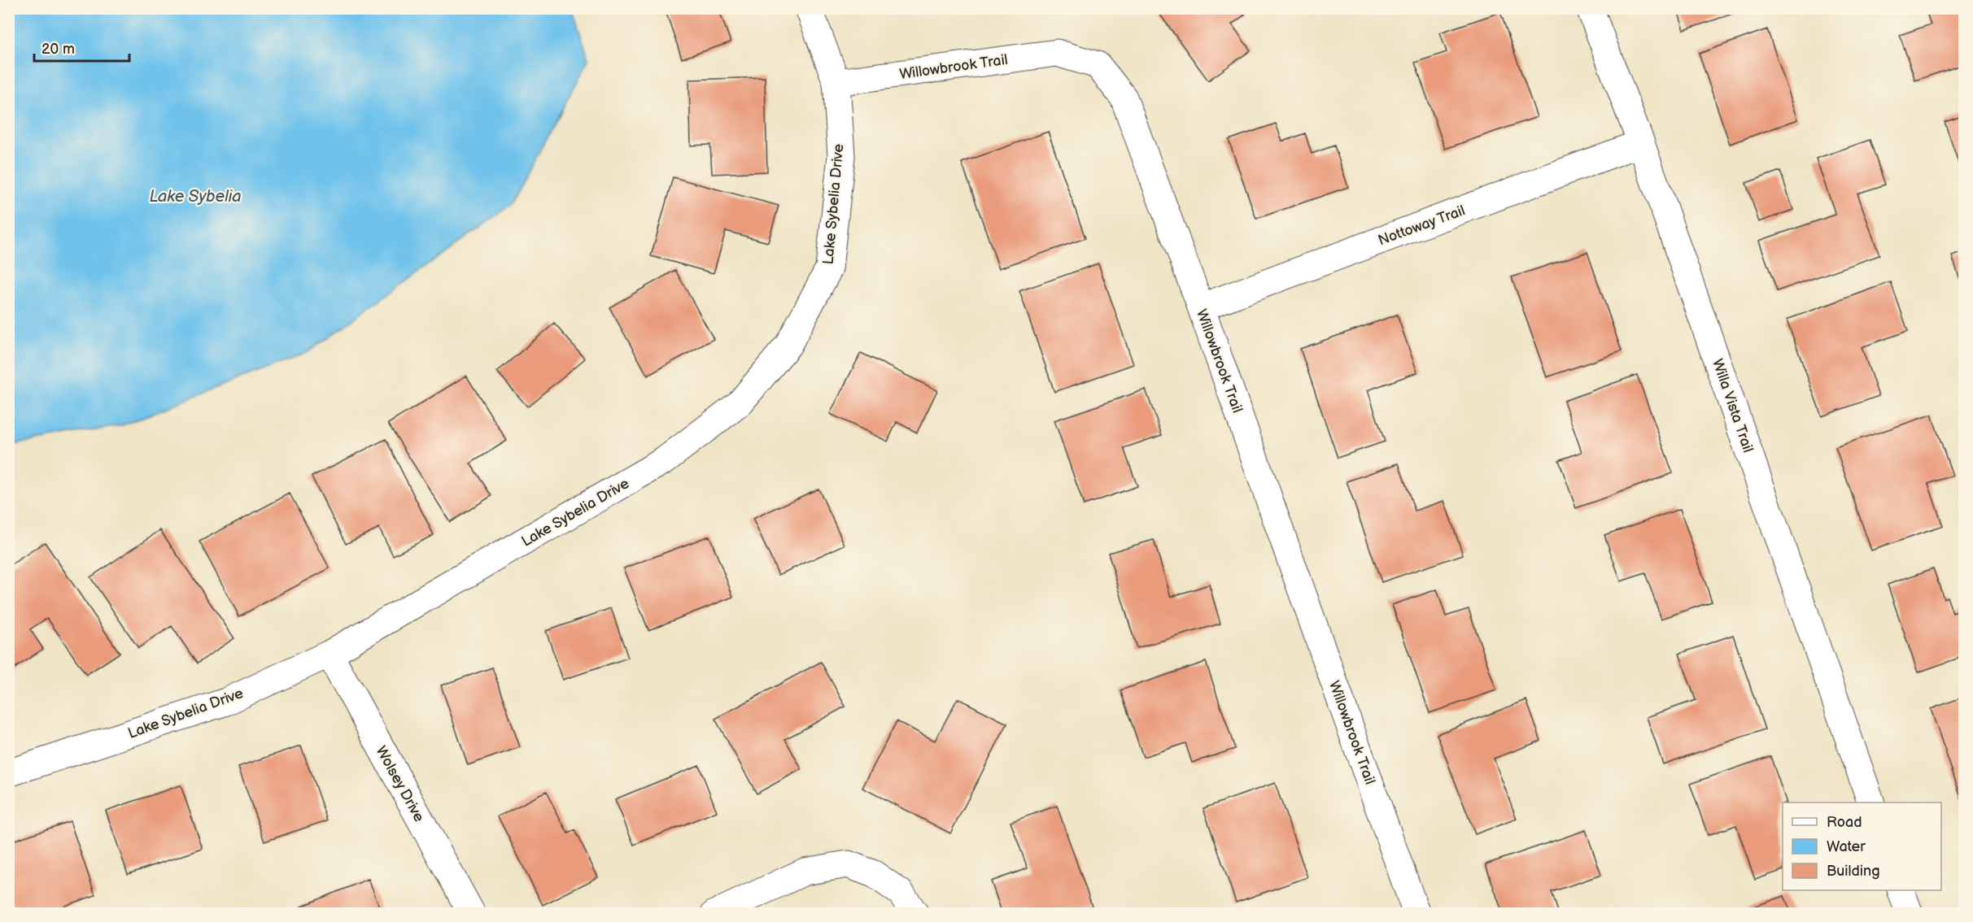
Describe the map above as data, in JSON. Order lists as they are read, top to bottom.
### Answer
{
  "streets": {
    "street": [
      "Willowbrook Trail",
      "Lake Sybelia Drive",
      "Nottoway Trail",
      "Willa Vista Trail",
      "Wolsey Drive"
    ]
  },
  "crossings": [
    ["Willowbrook Trail", "Lake Sybelia Drive"],
    ["Willowbrook Trail", "Nottoway Trail"],
    ["Lake Sybelia Drive", "Wolsey Drive"],
    ["Nottoway Trail", "Willa Vista Trail"]
  ],
  "water": ["Lake Sybelia"],
  "legend": ["Road", "Water", "Building"],
  "scale_bar": "20 m"
}
